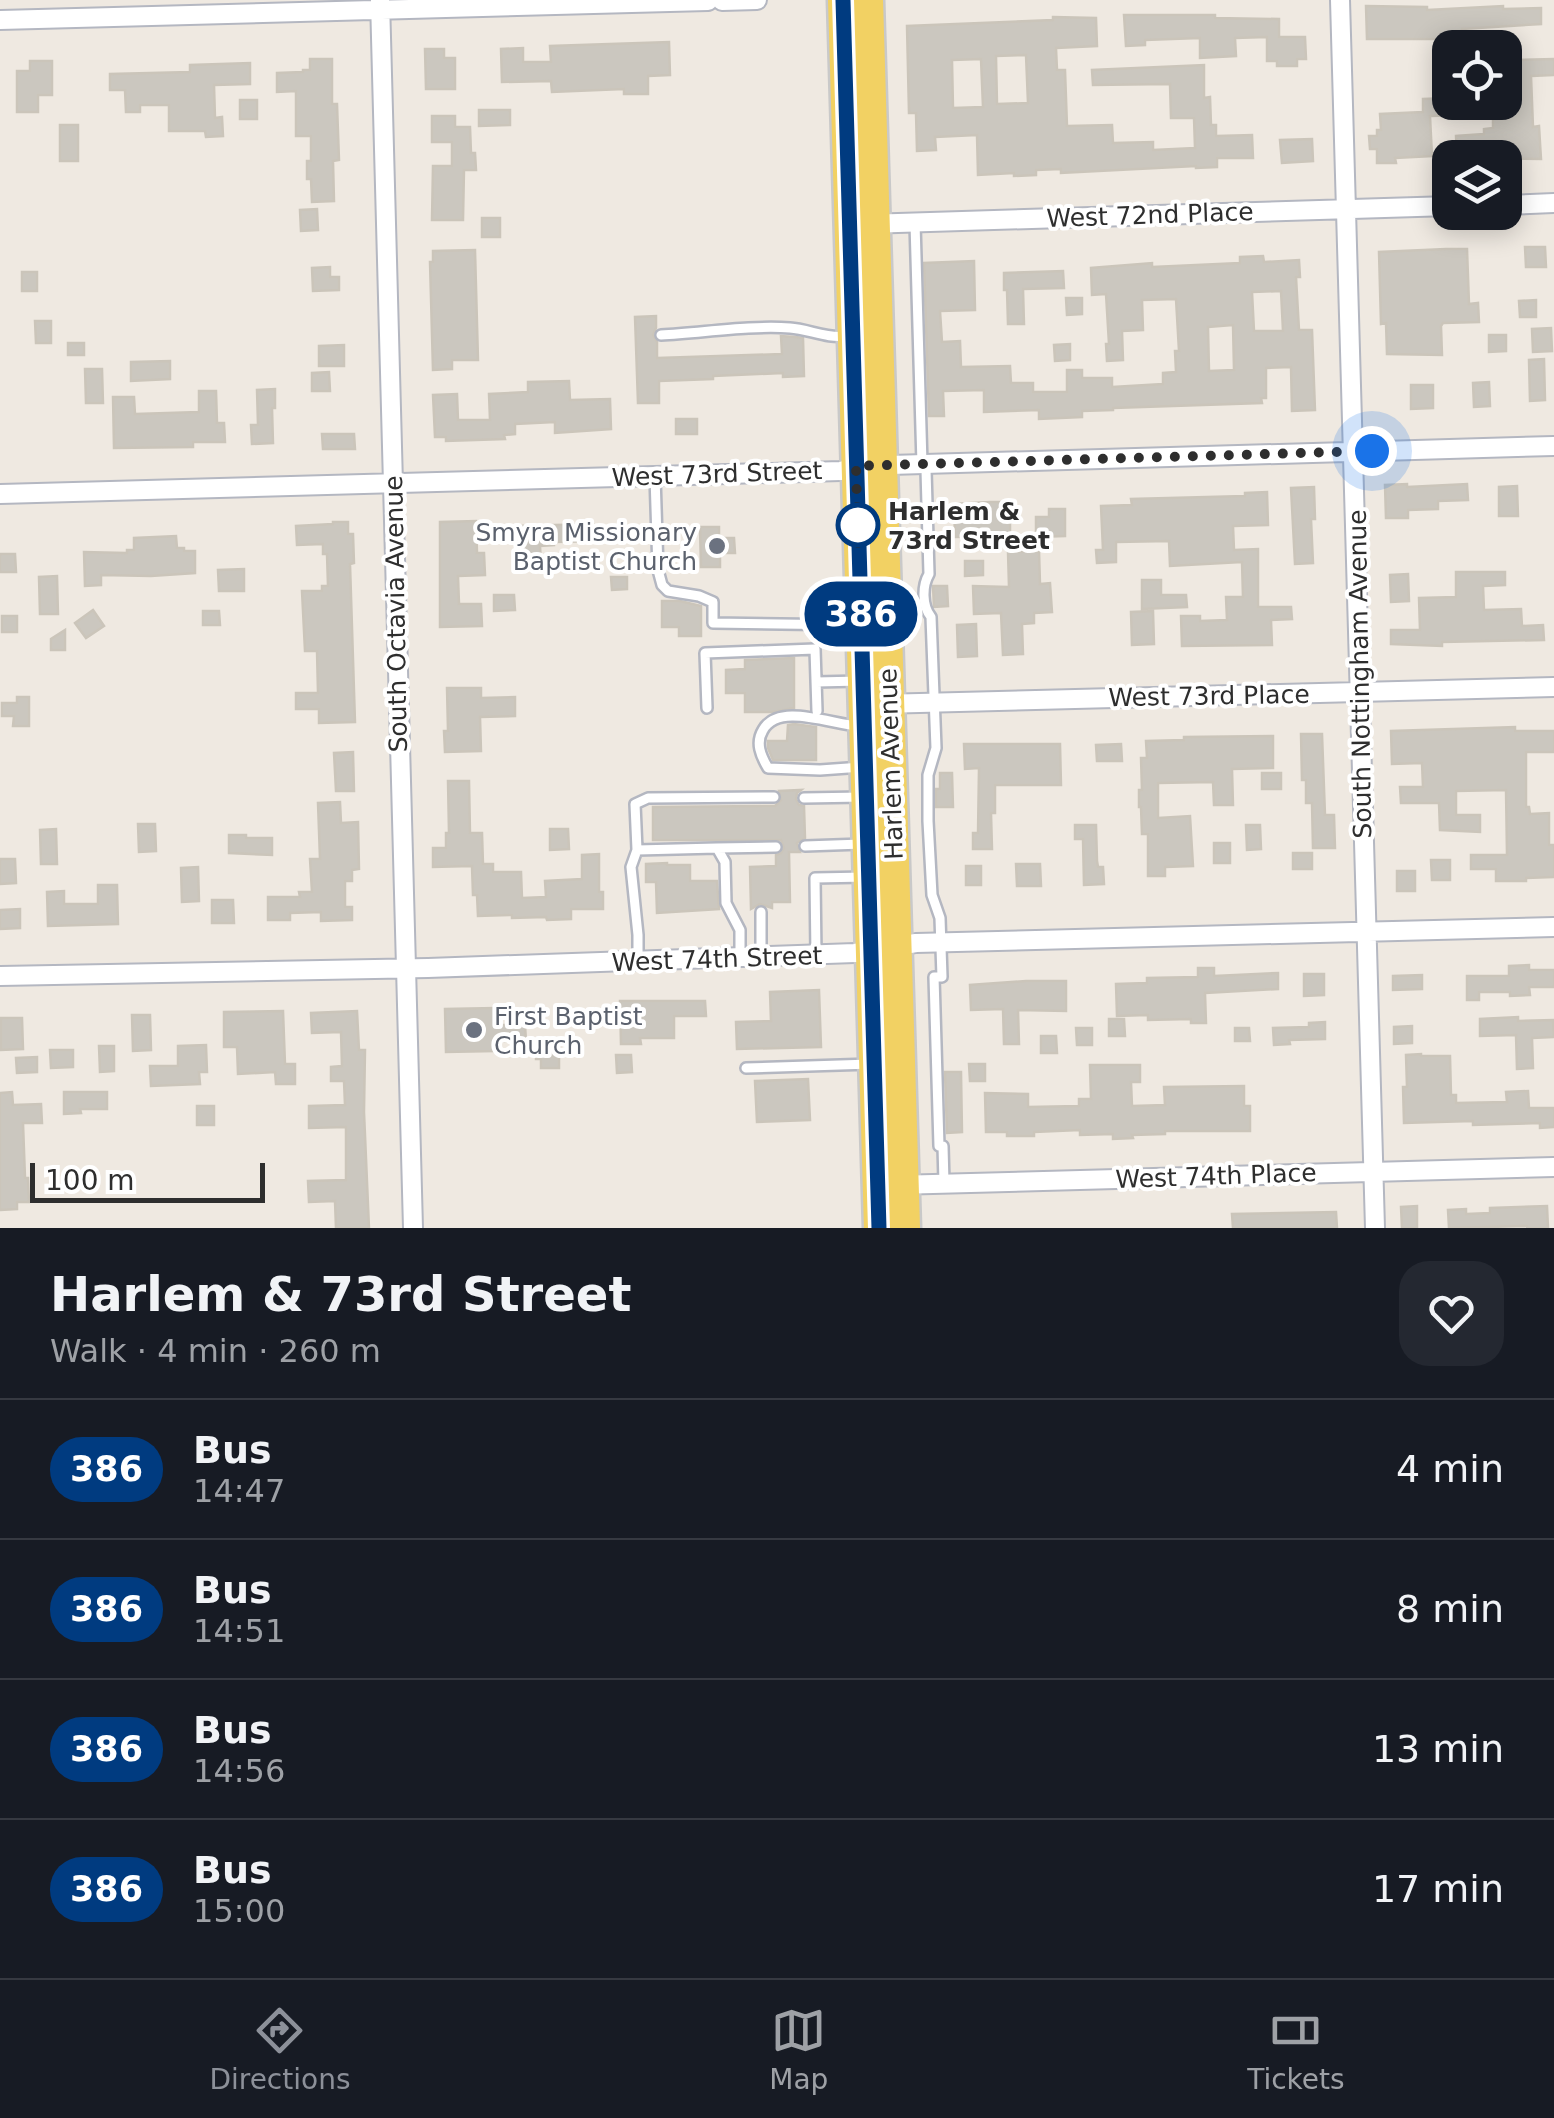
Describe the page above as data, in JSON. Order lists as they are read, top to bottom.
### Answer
{
  "streets": {
    "main road": ["Harlem Avenue"],
    "street": [
      "West 72nd Place",
      "West 73rd Street",
      "South Octavia Avenue",
      "South Nottingham Avenue",
      "West 73rd Place",
      "West 74th Street",
      "West 74th Place"
    ]
  },
  "crossings": [
    ["West 72nd Place", "South Nottingham Avenue"],
    ["West 72nd Place", "Harlem Avenue"],
    ["West 73rd Street", "South Octavia Avenue"],
    ["West 73rd Street", "South Nottingham Avenue"],
    ["West 73rd Street", "Harlem Avenue"],
    ["South Octavia Avenue", "West 74th Street"],
    ["South Nottingham Avenue", "West 73rd Place"],
    ["South Nottingham Avenue", "West 74th Street"],
    ["South Nottingham Avenue", "West 74th Place"],
    ["West 73rd Place", "Harlem Avenue"],
    ["Harlem Avenue", "West 74th Street"],
    ["Harlem Avenue", "West 74th Place"]
  ],
  "places": ["Harlem & 73rd Street", "Smyra Missionary Baptist Church", "First Baptist Church"],
  "lines": ["bus line 386"],
  "scale_bar": "100 m",
  "page": {
    "on_map": "386",
    "scale": "100 m",
    "heading": ["Harlem & 73rd Street", "Walk · 4 min · 260 m"],
    "list": [
      {
        "mark": "386",
        "name": "Bus",
        "note": "14:47",
        "value": "4 min"
      },
      {
        "mark": "386",
        "name": "Bus",
        "note": "14:51",
        "value": "8 min"
      },
      {
        "mark": "386",
        "name": "Bus",
        "note": "14:56",
        "value": "13 min"
      },
      {
        "mark": "386",
        "name": "Bus",
        "note": "15:00",
        "value": "17 min"
      }
    ],
    "tabs": ["Directions", "Map", "Tickets"]
  }
}
